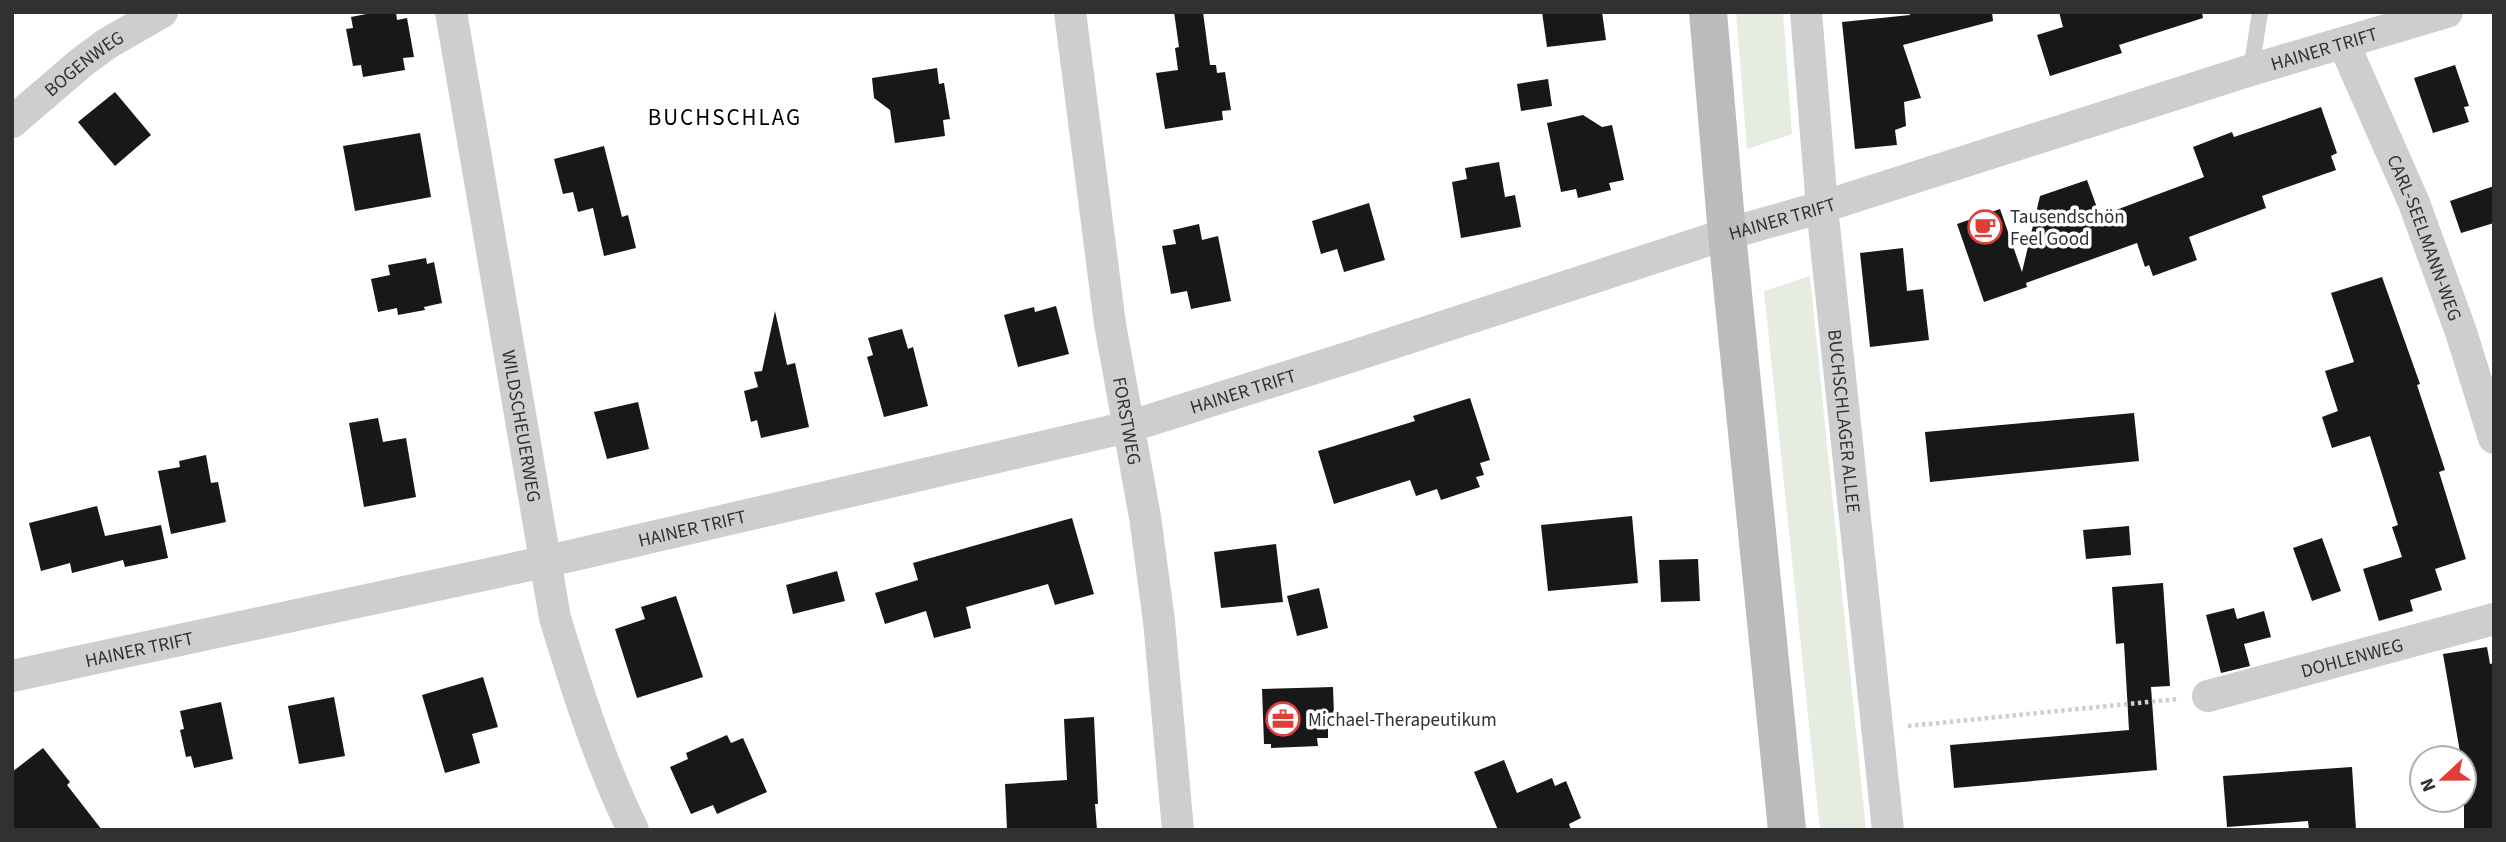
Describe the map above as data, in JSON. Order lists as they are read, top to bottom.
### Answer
{
  "streets": {
    "street": [
      "HAINER TRIFT",
      "BOGENWEG",
      "CARL-SEELMANN-WEG",
      "FORSTWEG",
      "BUCHSCHLAGER ALLEE",
      "WILDSCHEUERWEG",
      "DOHLENWEG"
    ]
  },
  "crossings": [
    ["HAINER TRIFT", "CARL-SEELMANN-WEG"],
    ["HAINER TRIFT", "FORSTWEG"],
    ["HAINER TRIFT", "BUCHSCHLAGER ALLEE"],
    ["HAINER TRIFT", "WILDSCHEUERWEG"]
  ],
  "districts": ["BUCHSCHLAG"],
  "places": {
    "cafe": ["Tausendschön Feel Good"],
    "office": ["Michael-Therapeutikum"]
  },
  "north": "left"
}
